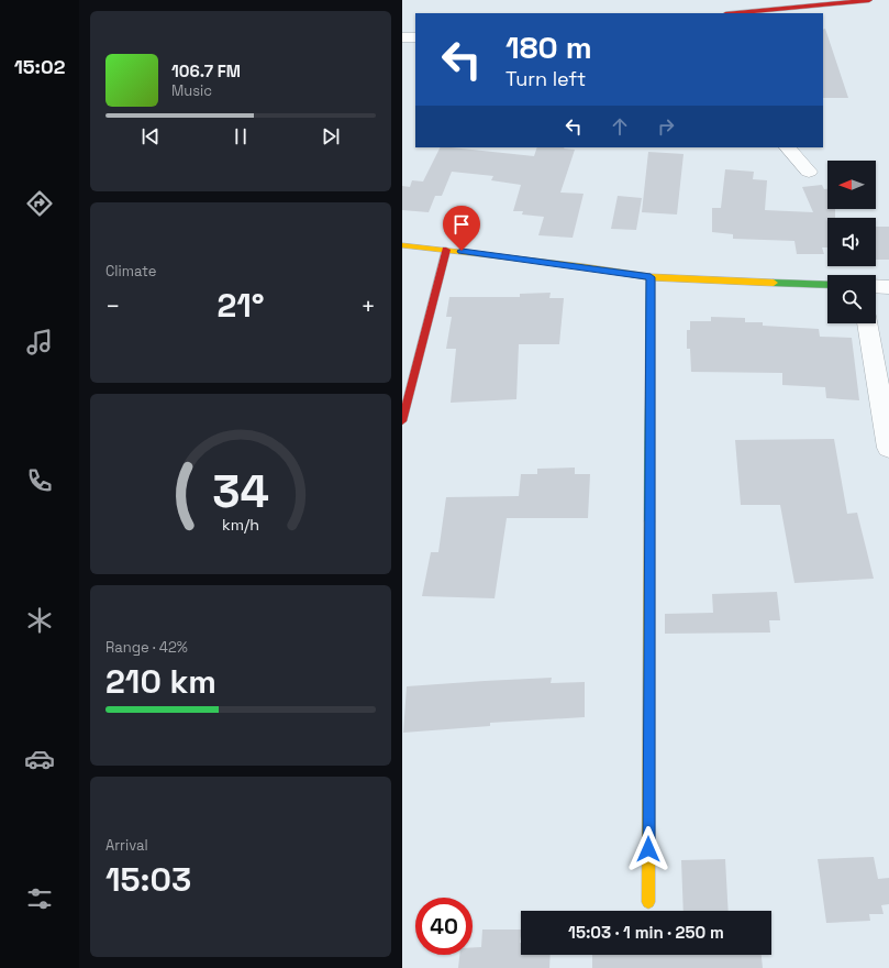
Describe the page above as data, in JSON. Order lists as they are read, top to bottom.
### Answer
{
  "north": "left",
  "page": {
    "tabs": "15:02",
    "turn": ["180 m", "Turn left"],
    "song": ["106.7 FM", "Music"],
    "tile": [
      "Climate",
      ["Range · 42%", "210 km"],
      ["Arrival", "15:03"]
    ],
    "heat": ["−", "21°", "+"],
    "limit": "40",
    "trip": "15:03 · 1 min · 250 m",
    "gauge": ["34", "km/h"]
  }
}
